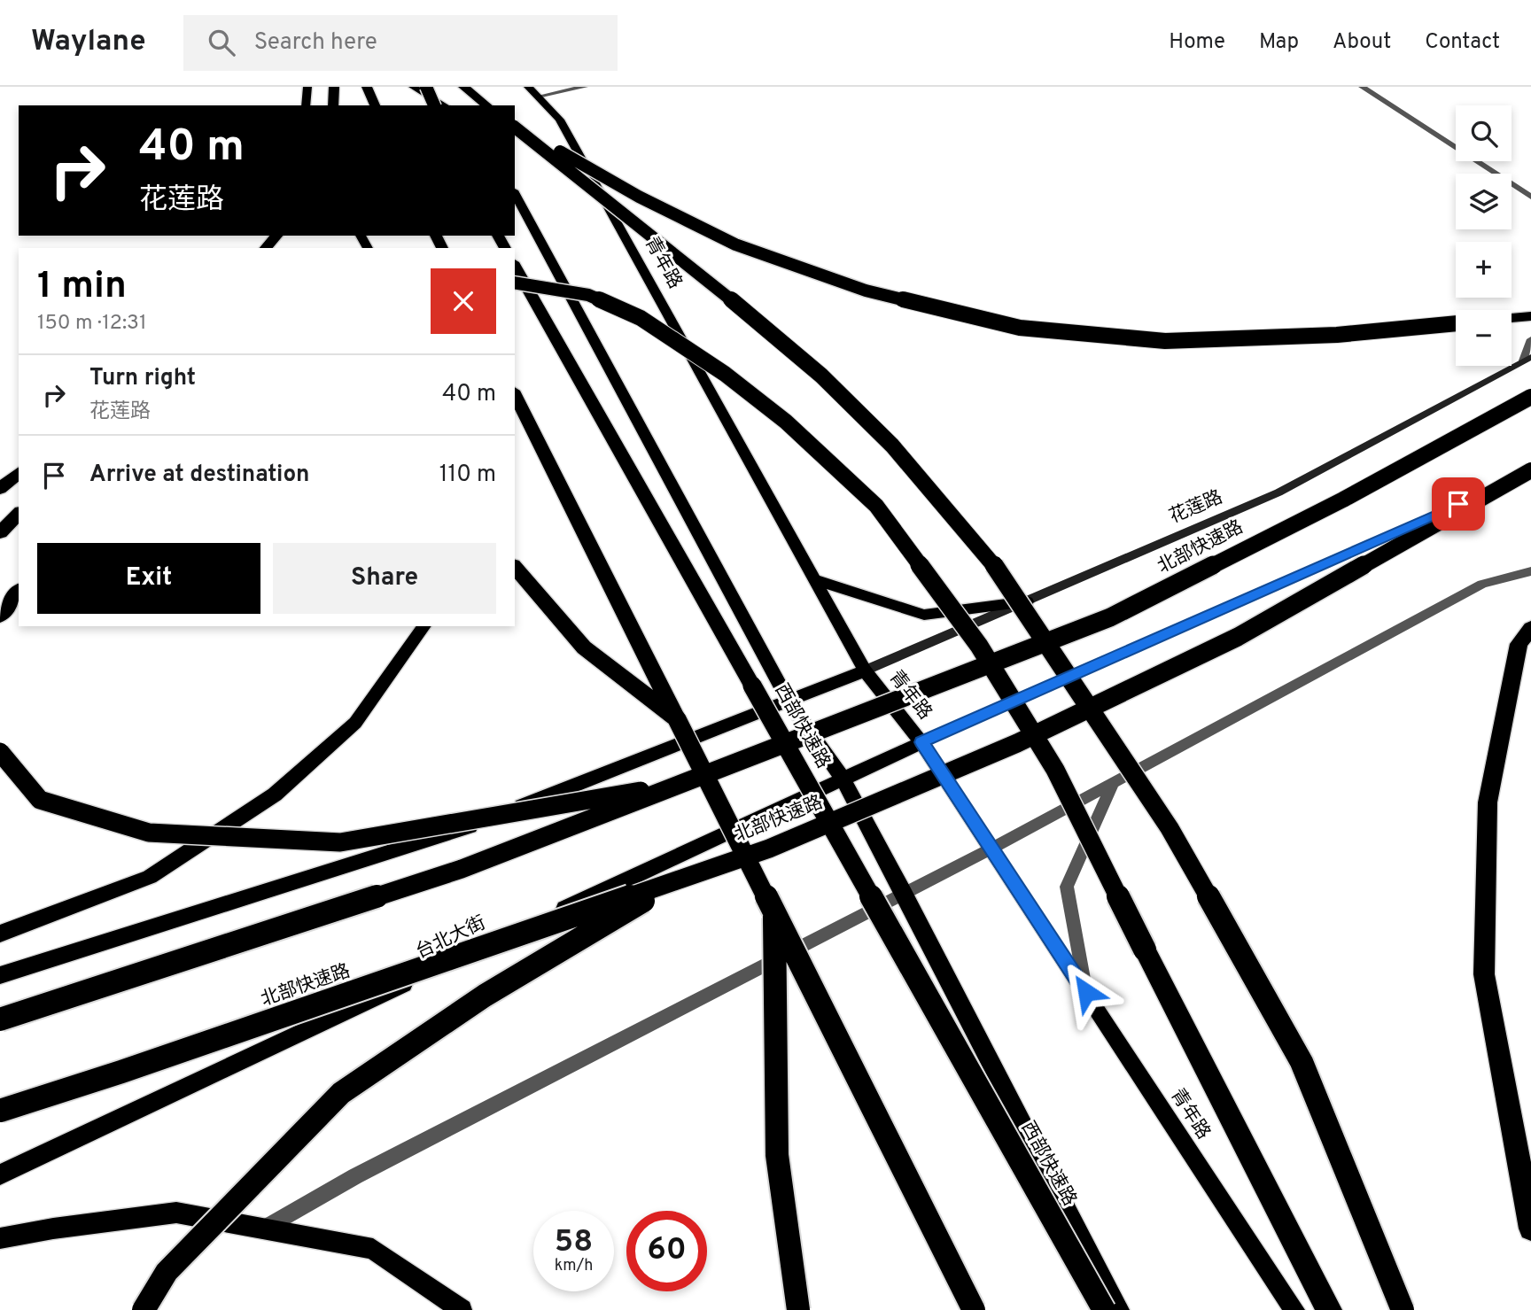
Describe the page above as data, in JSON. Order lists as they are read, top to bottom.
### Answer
{
  "streets": {
    "highway": ["北部快速路", "西部快速路"],
    "main road": ["青年路", "花莲路", "台北大街"]
  },
  "crossings": [
    ["青年路", "花莲路"],
    ["青年路", "台北大街"]
  ],
  "page": {
    "header": "Waylane",
    "search": "Search here",
    "nav": [
      "Home",
      "Map",
      "About",
      "Contact"
    ],
    "map_buttons": ["+", "−"],
    "turn": ["40 m", "花莲路"],
    "heading": ["1 min", "150 m · 12:31"],
    "list": [
      {
        "name": "Turn right",
        "note": "花莲路",
        "value": "40 m"
      },
      {
        "name": "Arrive at destination",
        "value": "110 m"
      }
    ],
    "buttons": ["Exit", "Share"],
    "speed": "58 km/h",
    "limit": "60"
  }
}
